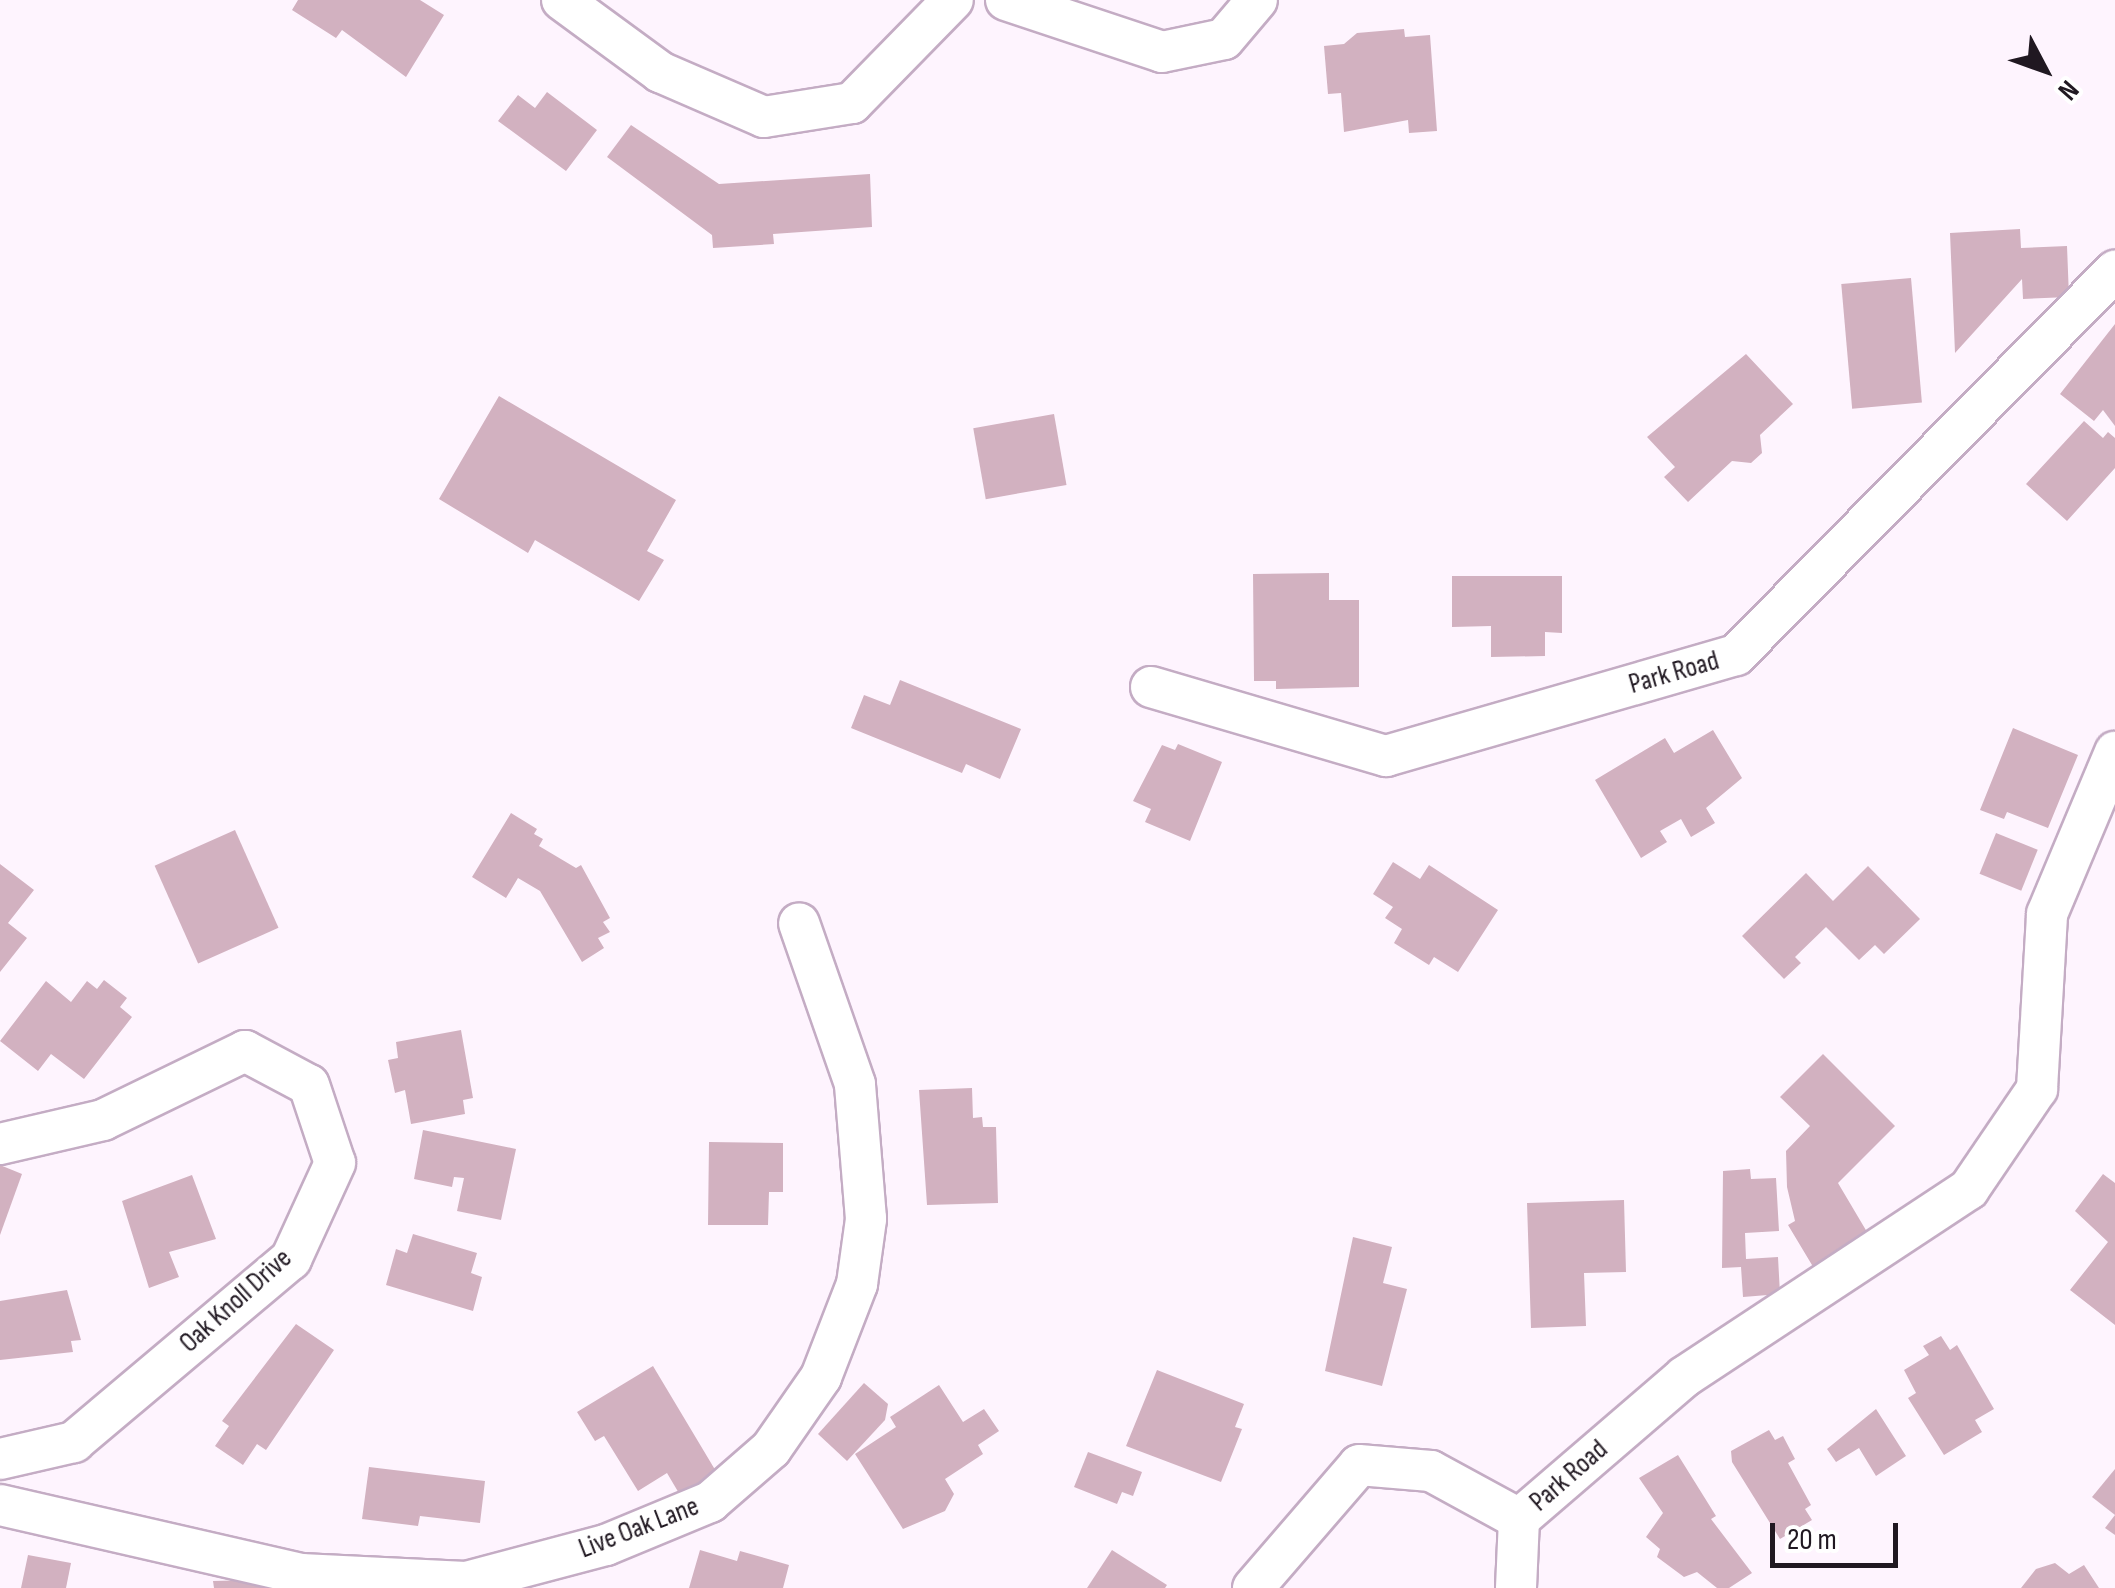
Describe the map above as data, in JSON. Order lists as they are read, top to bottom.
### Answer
{
  "streets": {
    "street": ["Park Road", "Oak Knoll Drive", "Live Oak Lane"]
  },
  "scale_bar": "20 m",
  "north": "bottom right"
}
